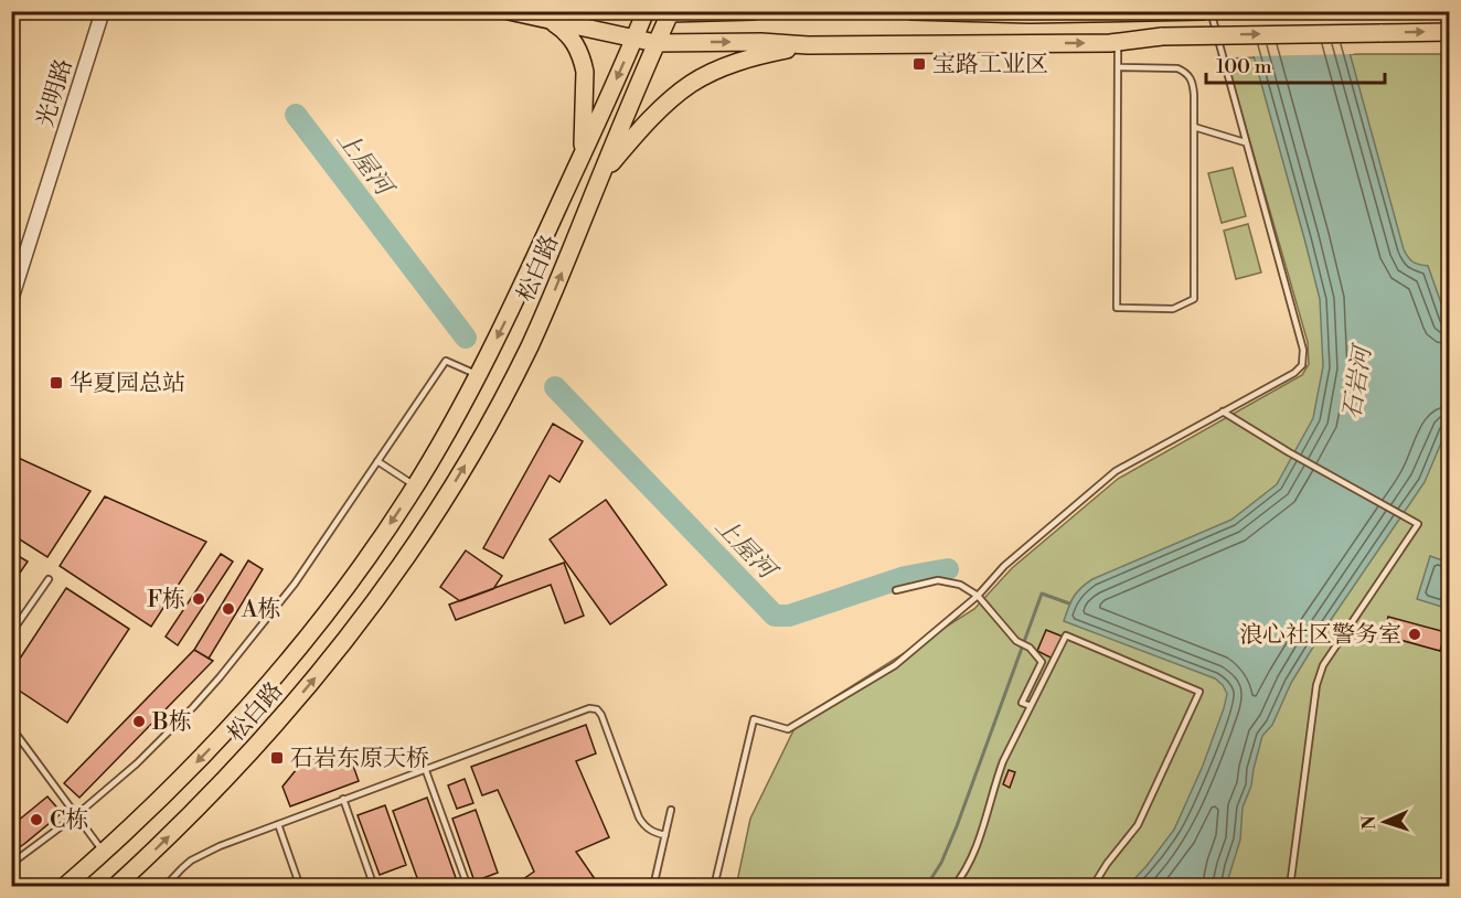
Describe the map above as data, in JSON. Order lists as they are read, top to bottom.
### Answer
{
  "streets": {
    "main road": ["松白路"],
    "street": ["光明路"]
  },
  "water": ["上屋河", "石岩河"],
  "places": {
    "transit": ["宝路工业区", "华夏园总站", "石岩东原天桥"],
    "other": [
      "F栋",
      "A栋",
      "浪心社区警务室",
      "B栋",
      "C栋"
    ]
  },
  "scale_bar": "100 m",
  "north": "left"
}
